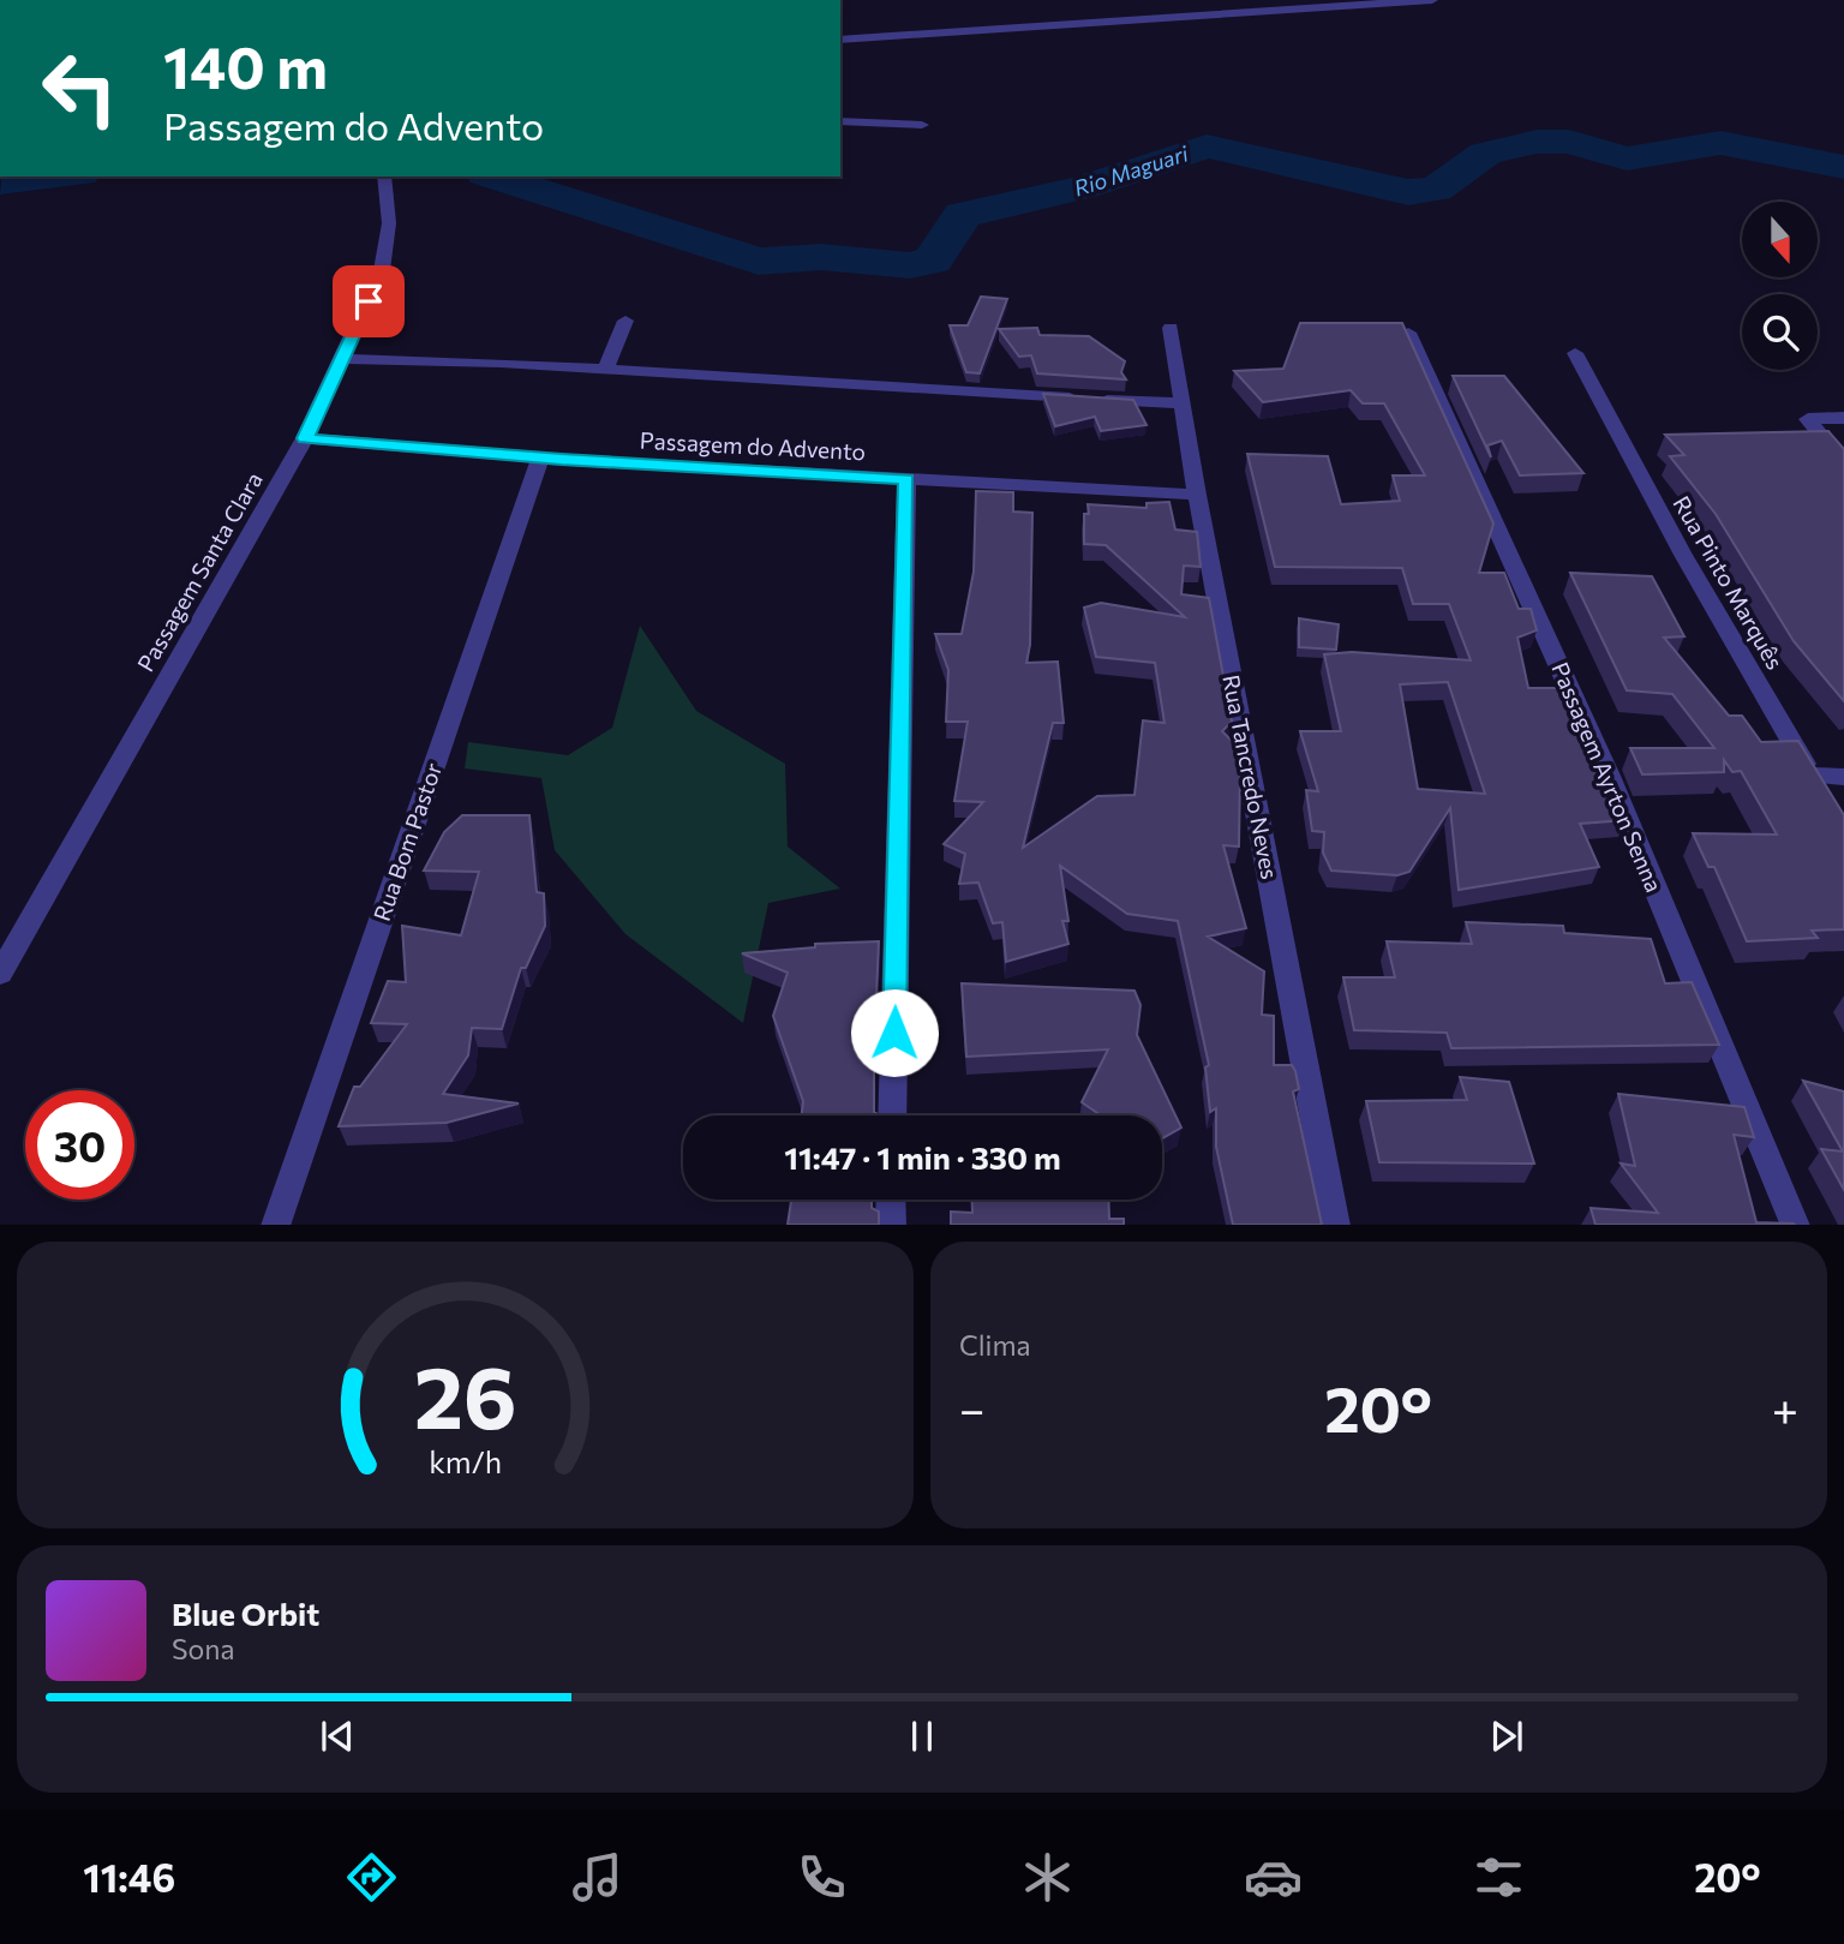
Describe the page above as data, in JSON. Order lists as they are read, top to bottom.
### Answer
{
  "streets": {
    "street": [
      "Passagem do Advento",
      "Passagem Santa Clara",
      "Rua Pinto Marquês",
      "Rua Tancredo Neves",
      "Passagem Ayrton Senna",
      "Rua Bom Pastor"
    ]
  },
  "crossings": [
    ["Passagem do Advento", "Passagem Santa Clara"],
    ["Passagem do Advento", "Rua Tancredo Neves"],
    ["Passagem do Advento", "Rua Bom Pastor"]
  ],
  "water": ["Rio Maguari"],
  "north": "bottom",
  "page": {
    "turn": ["140 m", "Passagem do Advento"],
    "limit": "30",
    "trip": "11:47 · 1 min · 330 m",
    "tile": "Clima",
    "heat": ["−", "20°", "+"],
    "song": ["Blue Orbit", "Sona"],
    "tabs": ["11:46", "20°"],
    "gauge": ["26", "km/h"]
  }
}
